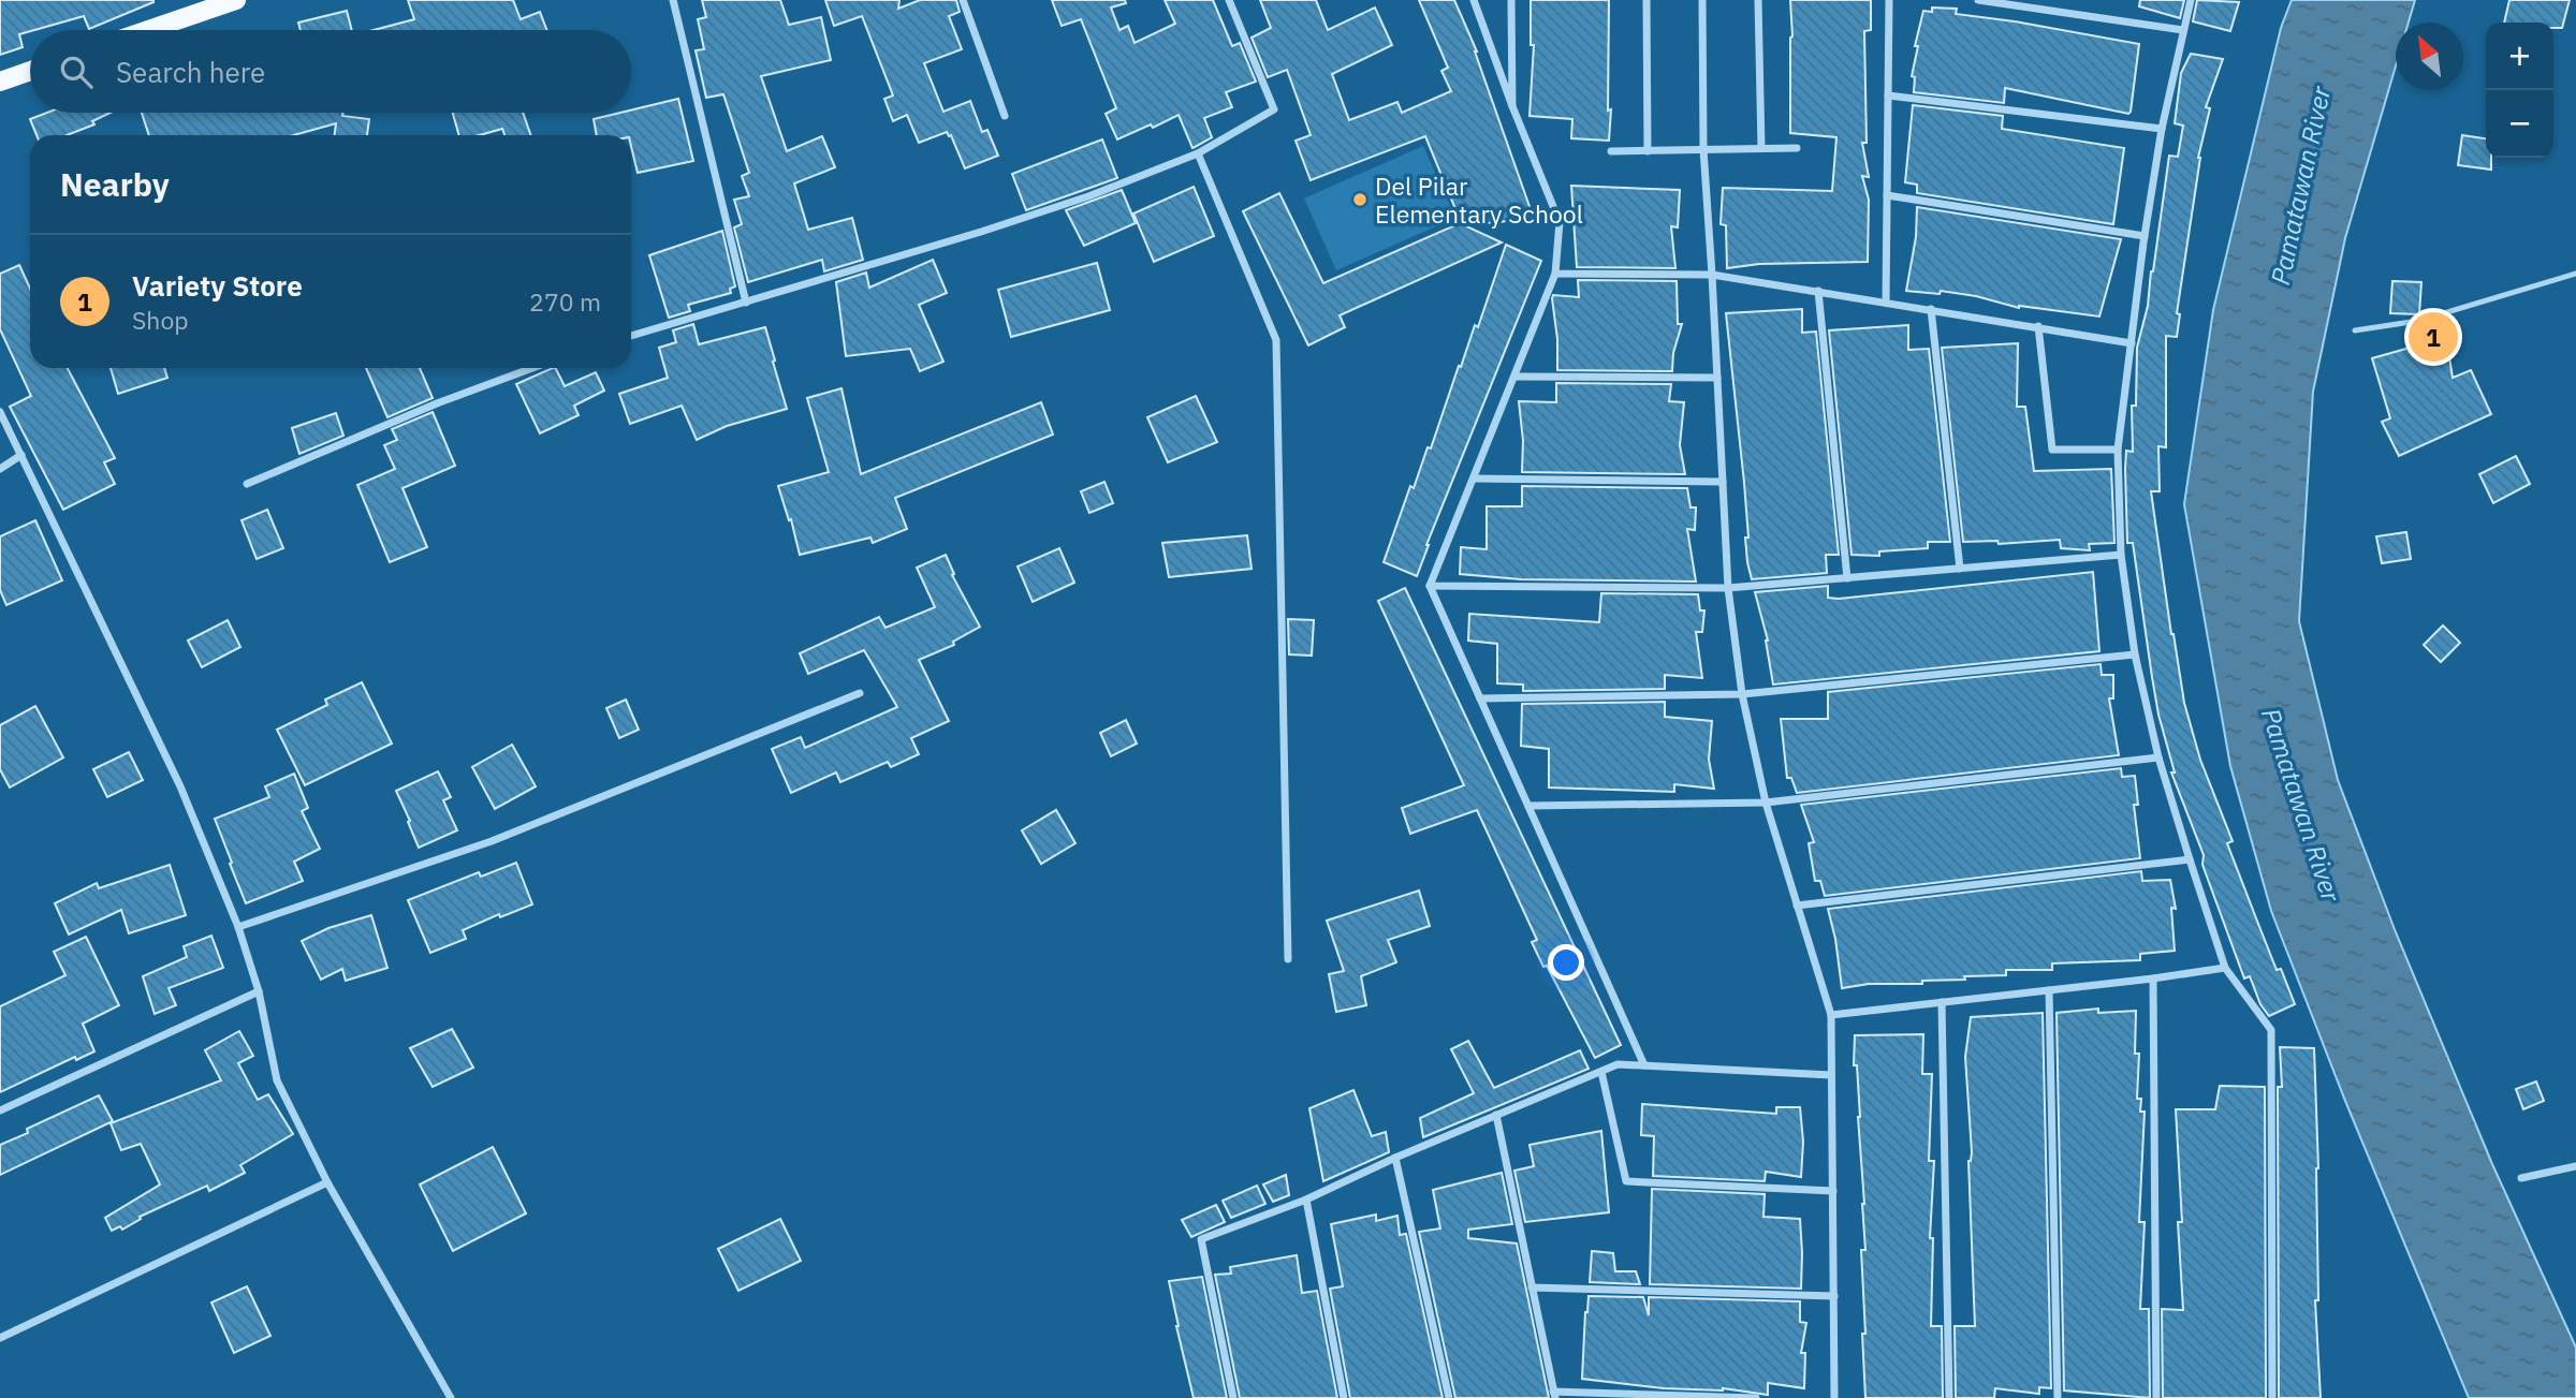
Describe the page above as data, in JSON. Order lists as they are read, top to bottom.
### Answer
{
  "water": ["Pamatawan River"],
  "places": ["Del Pilar Elementary School"],
  "north": "top left",
  "page": {
    "map_buttons": ["+", "−"],
    "search": "Search here",
    "heading": "Nearby",
    "list": [
      {
        "mark": "1",
        "name": "Variety Store",
        "note": "Shop",
        "value": "270 m"
      }
    ],
    "pins": "1"
  }
}
